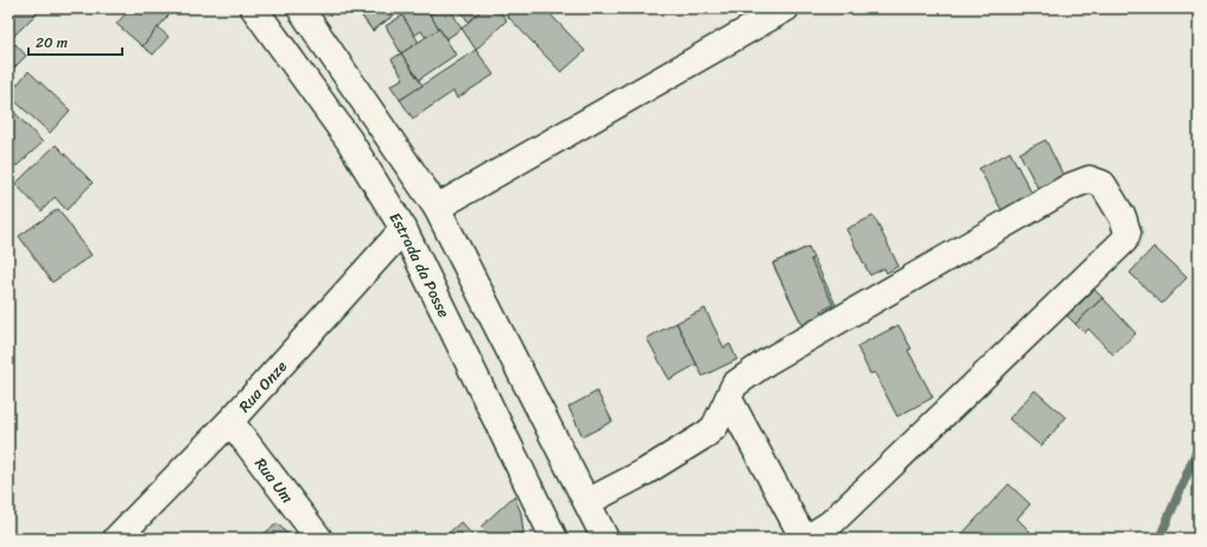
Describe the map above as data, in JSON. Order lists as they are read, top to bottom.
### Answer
{
  "streets": {
    "street": ["Estrada da Posse", "Rua Onze", "Rua Um"]
  },
  "crossings": [
    ["Estrada da Posse", "Rua Onze"],
    ["Rua Onze", "Rua Um"]
  ],
  "scale_bar": "20 m"
}
